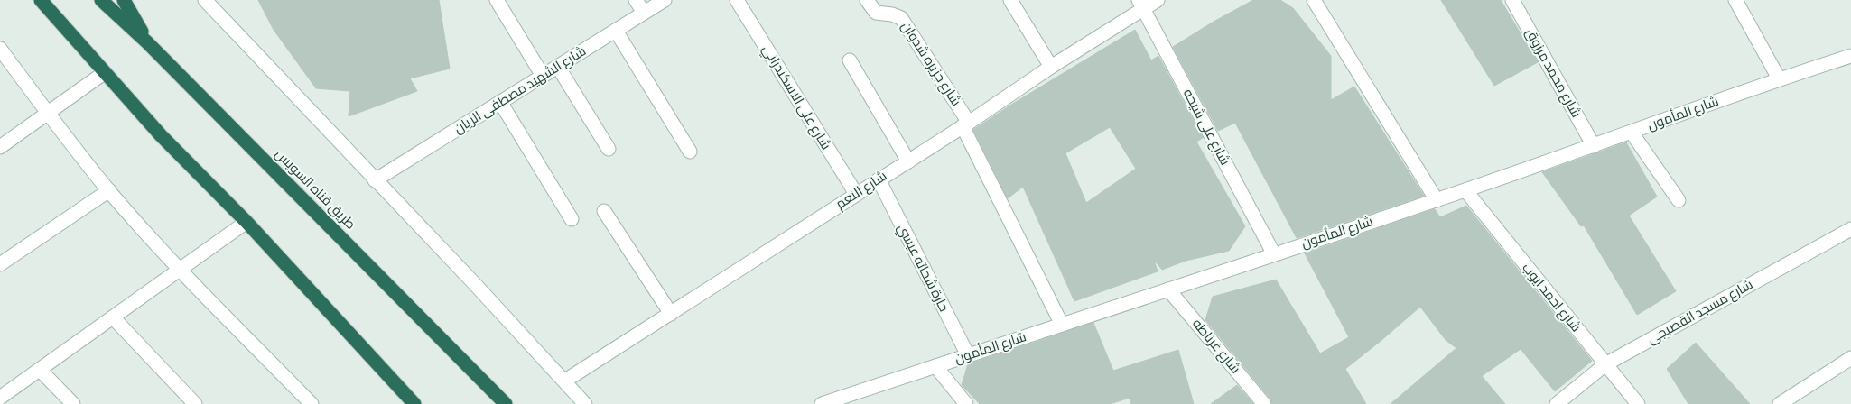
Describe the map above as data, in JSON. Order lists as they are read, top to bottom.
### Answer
{
  "streets": {
    "highway": ["طريق قناه السويس"],
    "street": [
      "شارع جزيره شدوان",
      "شارع محمد مرزوق",
      "شارع الشهيد مصطفى الزيان",
      "شارع على الاسكندراني",
      "شارع المأمون",
      "شارع على شيحه",
      "شارع النعم",
      "حارة شحاته عيسي",
      "شارع احمد ايوب",
      "شارع مسجد القصبجى",
      "شارع غرناطه"
    ]
  },
  "crossings": [
    ["شارع جزيره شدوان", "شارع المأمون"],
    ["شارع جزيره شدوان", "شارع النعم"],
    ["شارع محمد مرزوق", "شارع المأمون"],
    ["شارع على الاسكندراني", "شارع النعم"],
    ["شارع المأمون", "شارع على شيحه"],
    ["شارع المأمون", "حارة شحاته عيسي"],
    ["شارع المأمون", "شارع احمد ايوب"],
    ["شارع المأمون", "شارع غرناطه"],
    ["شارع على شيحه", "شارع النعم"],
    ["شارع النعم", "حارة شحاته عيسي"],
    ["شارع احمد ايوب", "شارع مسجد القصبجى"]
  ]
}
